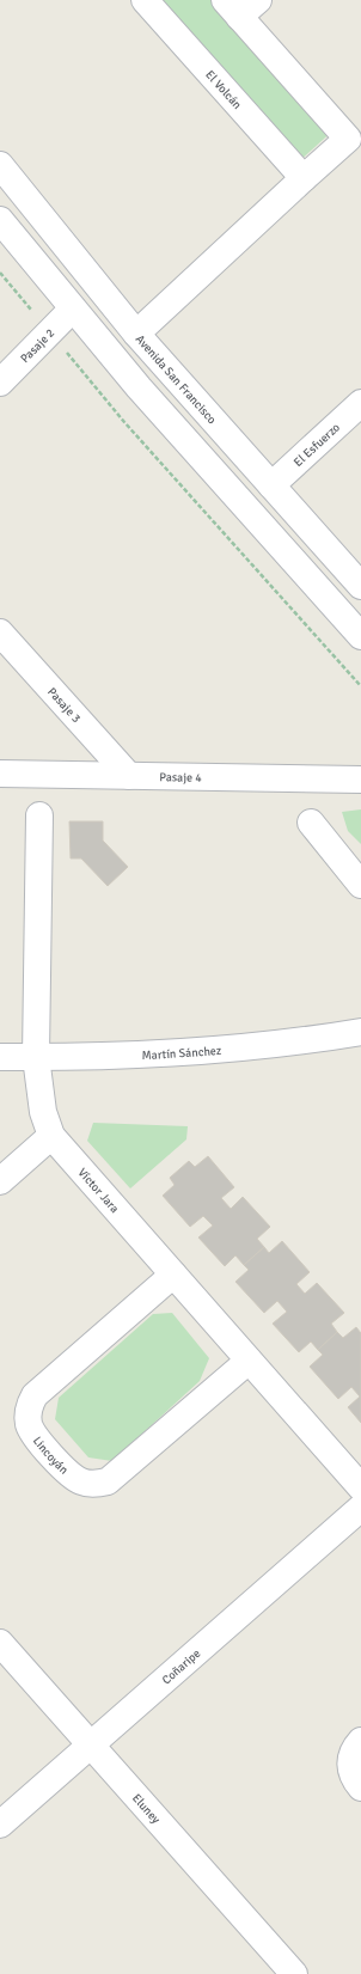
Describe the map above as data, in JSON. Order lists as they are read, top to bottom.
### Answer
{
  "streets": {
    "street": [
      "El Volcán",
      "Pasaje 2",
      "Avenida San Francisco",
      "El Esfuerzo",
      "Pasaje 3",
      "Pasaje 4",
      "Martín Sánchez",
      "Víctor Jara",
      "Lincoyán",
      "Coñaripe",
      "Eluney"
    ]
  },
  "crossings": [
    ["Avenida San Francisco", "El Esfuerzo"],
    ["Pasaje 3", "Pasaje 4"],
    ["Martín Sánchez", "Víctor Jara"],
    ["Víctor Jara", "Lincoyán"],
    ["Coñaripe", "Eluney"]
  ]
}
